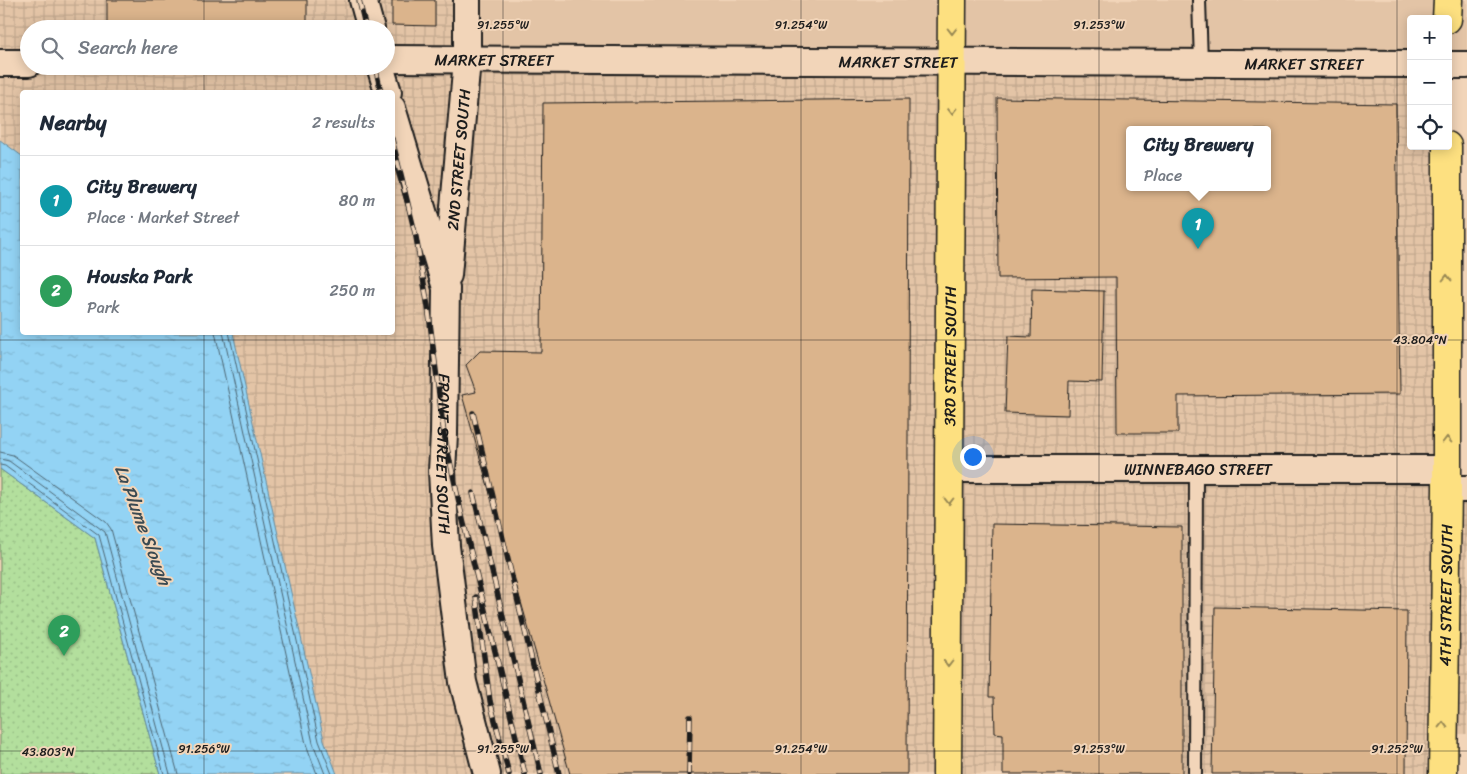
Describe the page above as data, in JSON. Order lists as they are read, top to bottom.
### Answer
{
  "streets": {
    "highway": ["3RD STREET SOUTH", "4TH STREET SOUTH"],
    "street": [
      "MARKET STREET",
      "2ND STREET SOUTH",
      "FRONT STREET SOUTH",
      "WINNEBAGO STREET"
    ]
  },
  "crossings": [
    ["MARKET STREET", "2ND STREET SOUTH"],
    ["MARKET STREET", "3RD STREET SOUTH"],
    ["2ND STREET SOUTH", "FRONT STREET SOUTH"],
    ["3RD STREET SOUTH", "WINNEBAGO STREET"],
    ["WINNEBAGO STREET", "4TH STREET SOUTH"]
  ],
  "one_way": ["3RD STREET SOUTH", "4TH STREET SOUTH"],
  "water": ["La Plume Slough"],
  "page": {
    "map_buttons": ["+", "−"],
    "search": "Search here",
    "heading": ["Nearby", "2 results"],
    "popup": ["City Brewery", "Place"],
    "list": [
      {
        "mark": "1",
        "name": "City Brewery",
        "note": "Place · Market Street",
        "value": "80 m"
      },
      {
        "mark": "2",
        "name": "Houska Park",
        "note": "Park",
        "value": "250 m"
      }
    ],
    "pins": ["1", "2"]
  },
  "coordinates": [
    "91.255°W",
    "91.254°W",
    "91.253°W",
    "43.804°N",
    "91.256°W",
    "91.252°W",
    "43.803°N"
  ]
}
